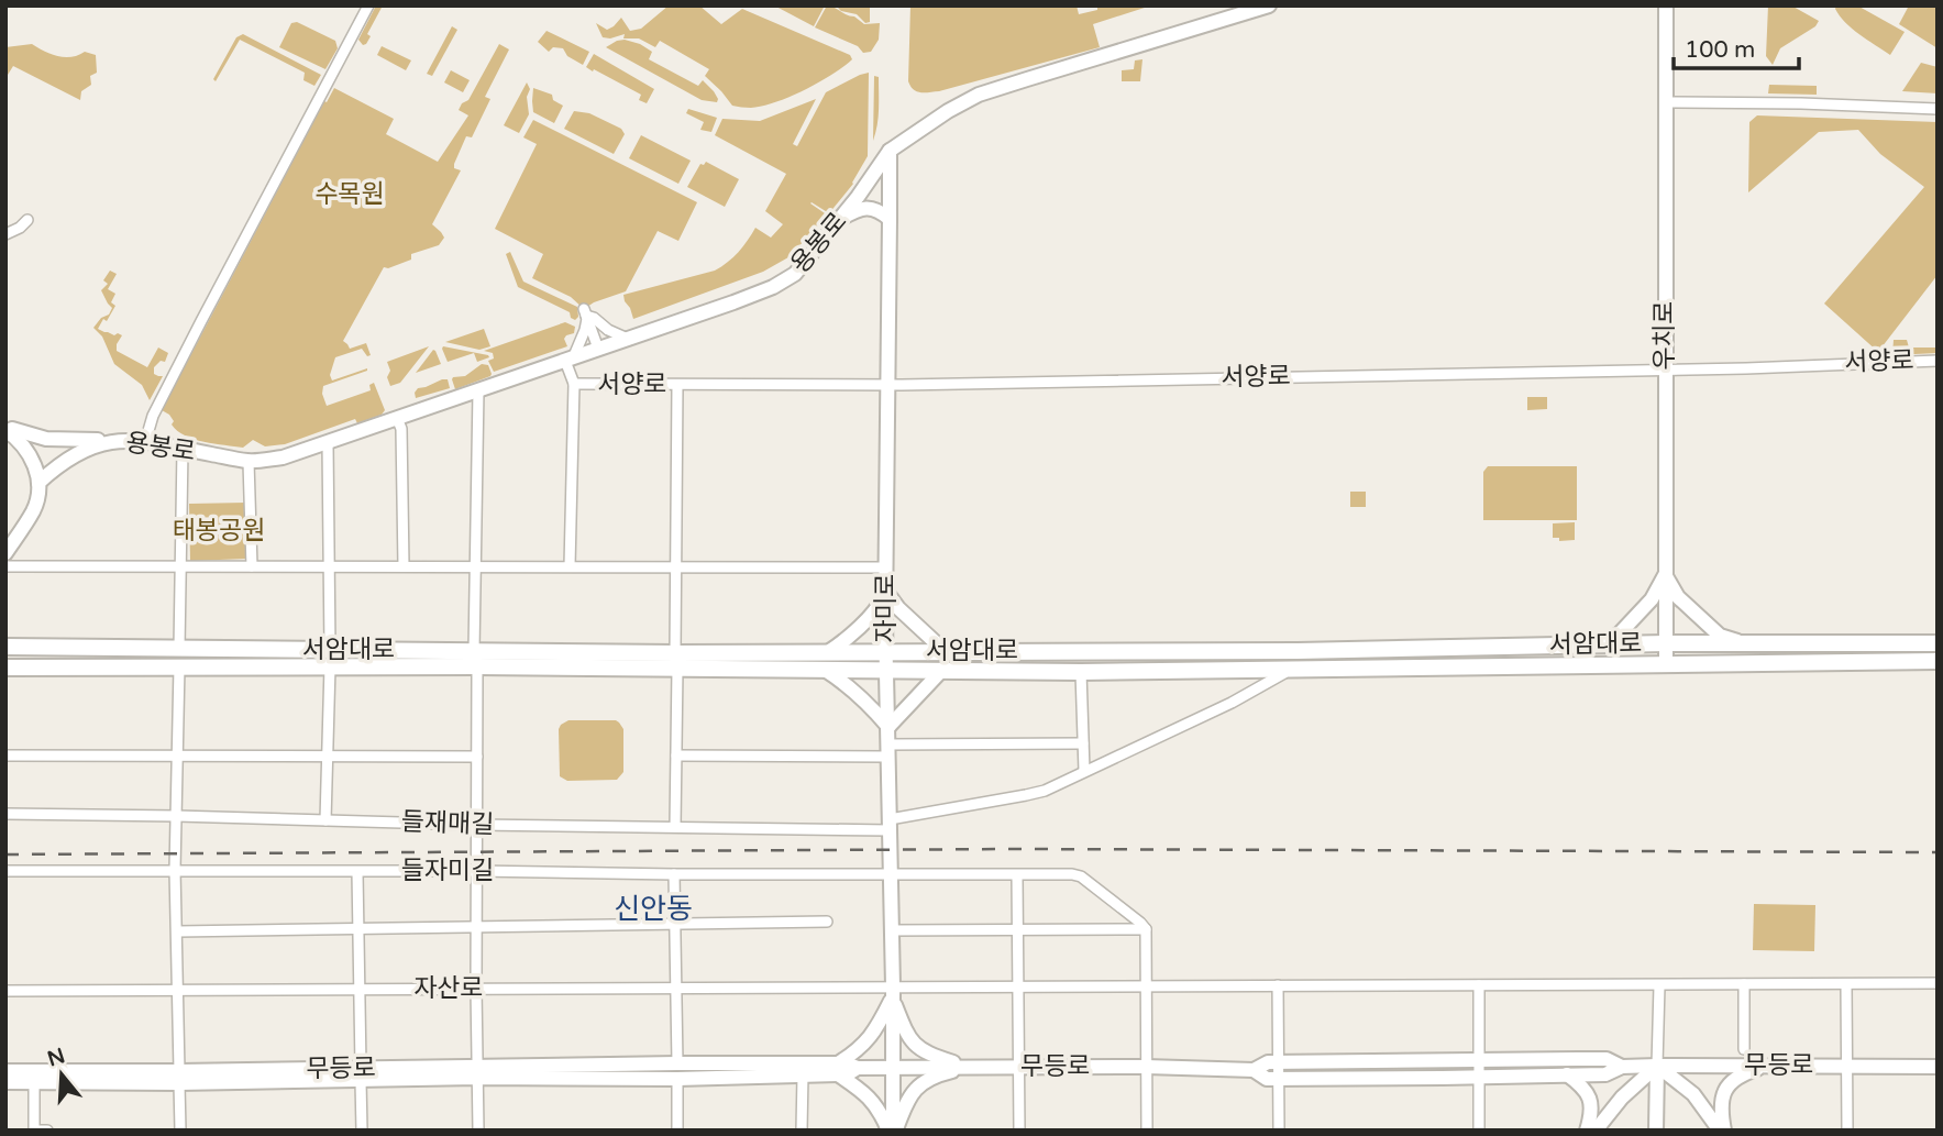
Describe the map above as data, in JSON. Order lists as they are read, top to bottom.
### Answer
{
  "streets": {
    "main road": ["서암대로"],
    "street": [
      "용봉로",
      "우치로",
      "서양로",
      "자미로",
      "들재매길",
      "들자미길",
      "자산로",
      "무등로"
    ]
  },
  "crossings": [
    ["용봉로", "자미로"],
    ["우치로", "서양로"],
    ["우치로", "서암대로"],
    ["서양로", "자미로"],
    ["자미로", "서암대로"],
    ["자미로", "들재매길"],
    ["자미로", "들자미길"],
    ["자미로", "자산로"],
    ["자미로", "무등로"],
    ["서암대로", "들재매길"]
  ],
  "districts": ["신안동"],
  "parks": ["수목원", "태봉공원"],
  "scale_bar": "100 m",
  "north": "top"
}
